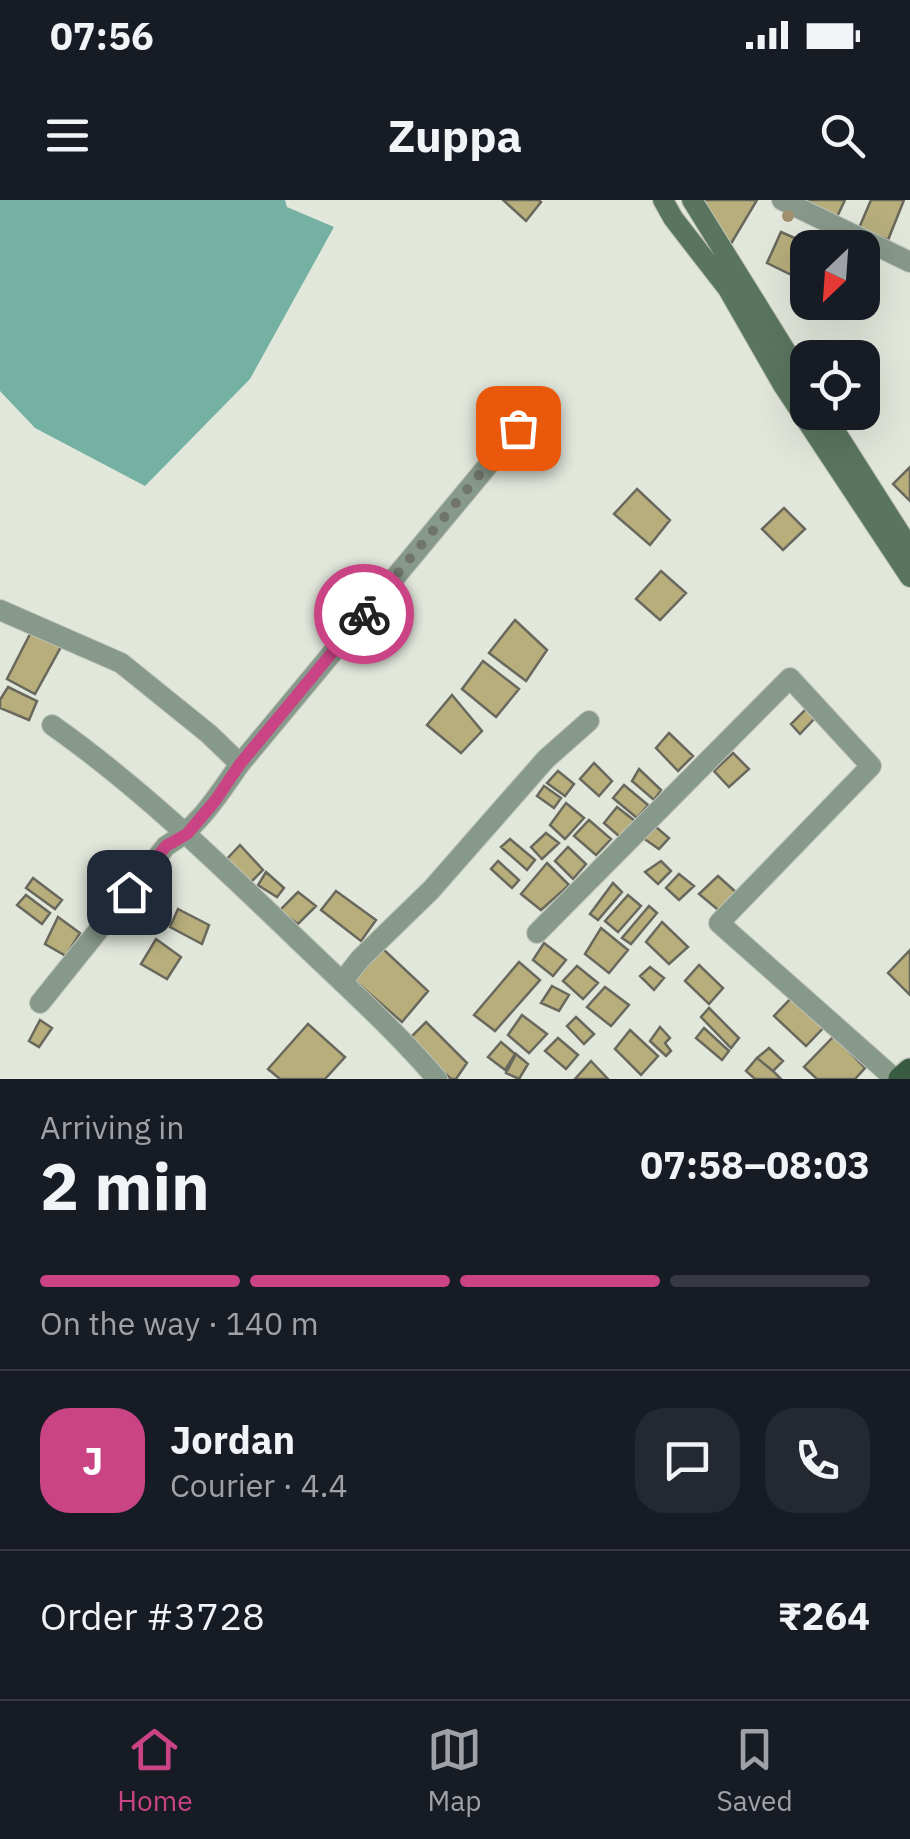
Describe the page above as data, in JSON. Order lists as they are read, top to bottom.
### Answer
{
  "north": "bottom left",
  "page": {
    "status": "07:56",
    "header": "Zuppa",
    "heading": ["2 min", "Arriving in", "07:58–08:03"],
    "panel": [
      "Jordan",
      "Courier · 4.4",
      "Order #3728",
      "₹264"
    ],
    "bar": "On the way · 140 m",
    "round": "J",
    "tabs": ["Home", "Map", "Saved"]
  }
}
